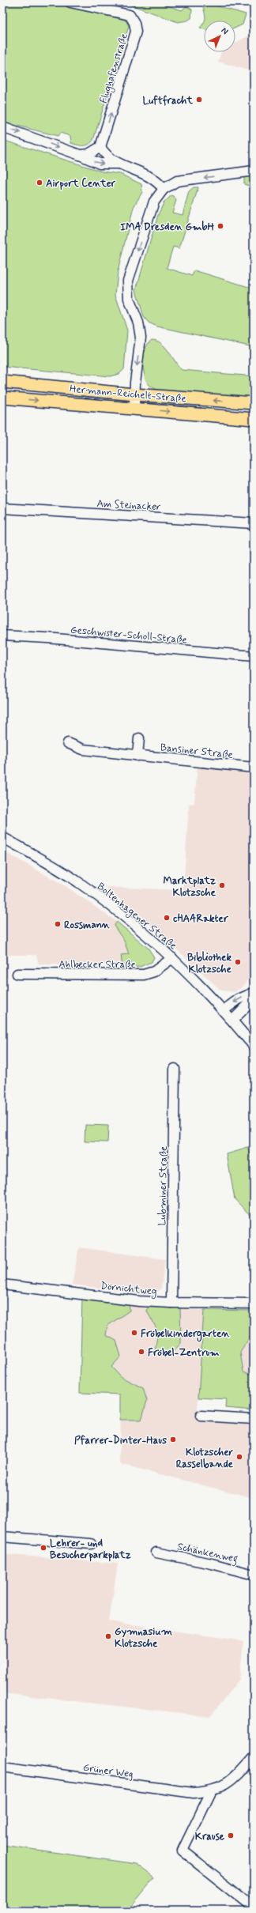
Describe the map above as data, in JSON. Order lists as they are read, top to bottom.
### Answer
{
  "streets": {
    "main road": ["Hermann-Reichelt-Straße"],
    "street": [
      "Flughafenstraße",
      "Am Steinacker",
      "Geschwister-Scholl-Straße",
      "Bansiner Straße",
      "Boltenhagener Straße",
      "Ahlbecker Straße",
      "Lubminer Straße",
      "Dörnichtweg",
      "Schänkenweg",
      "Grüner Weg"
    ]
  },
  "crossings": [
    ["Boltenhagener Straße", "Ahlbecker Straße"],
    ["Lubminer Straße", "Dörnichtweg"]
  ],
  "places": [
    "Luftfracht",
    "Airport Center",
    "IMA Dresden GmbH",
    "Marktplatz Klotzsche",
    "cHAARakter",
    "Rossmann",
    "Bibliothek Klotzsche",
    "Fröbelkindergarten",
    "Fröbel-Zentrum",
    "Pfarrer-Dinter-Haus",
    "Klotzscher Rasselbande",
    "Lehrer- und Besucherparkplatz",
    "Gymnasium Klotzsche",
    "Krause"
  ],
  "north": "top right"
}
